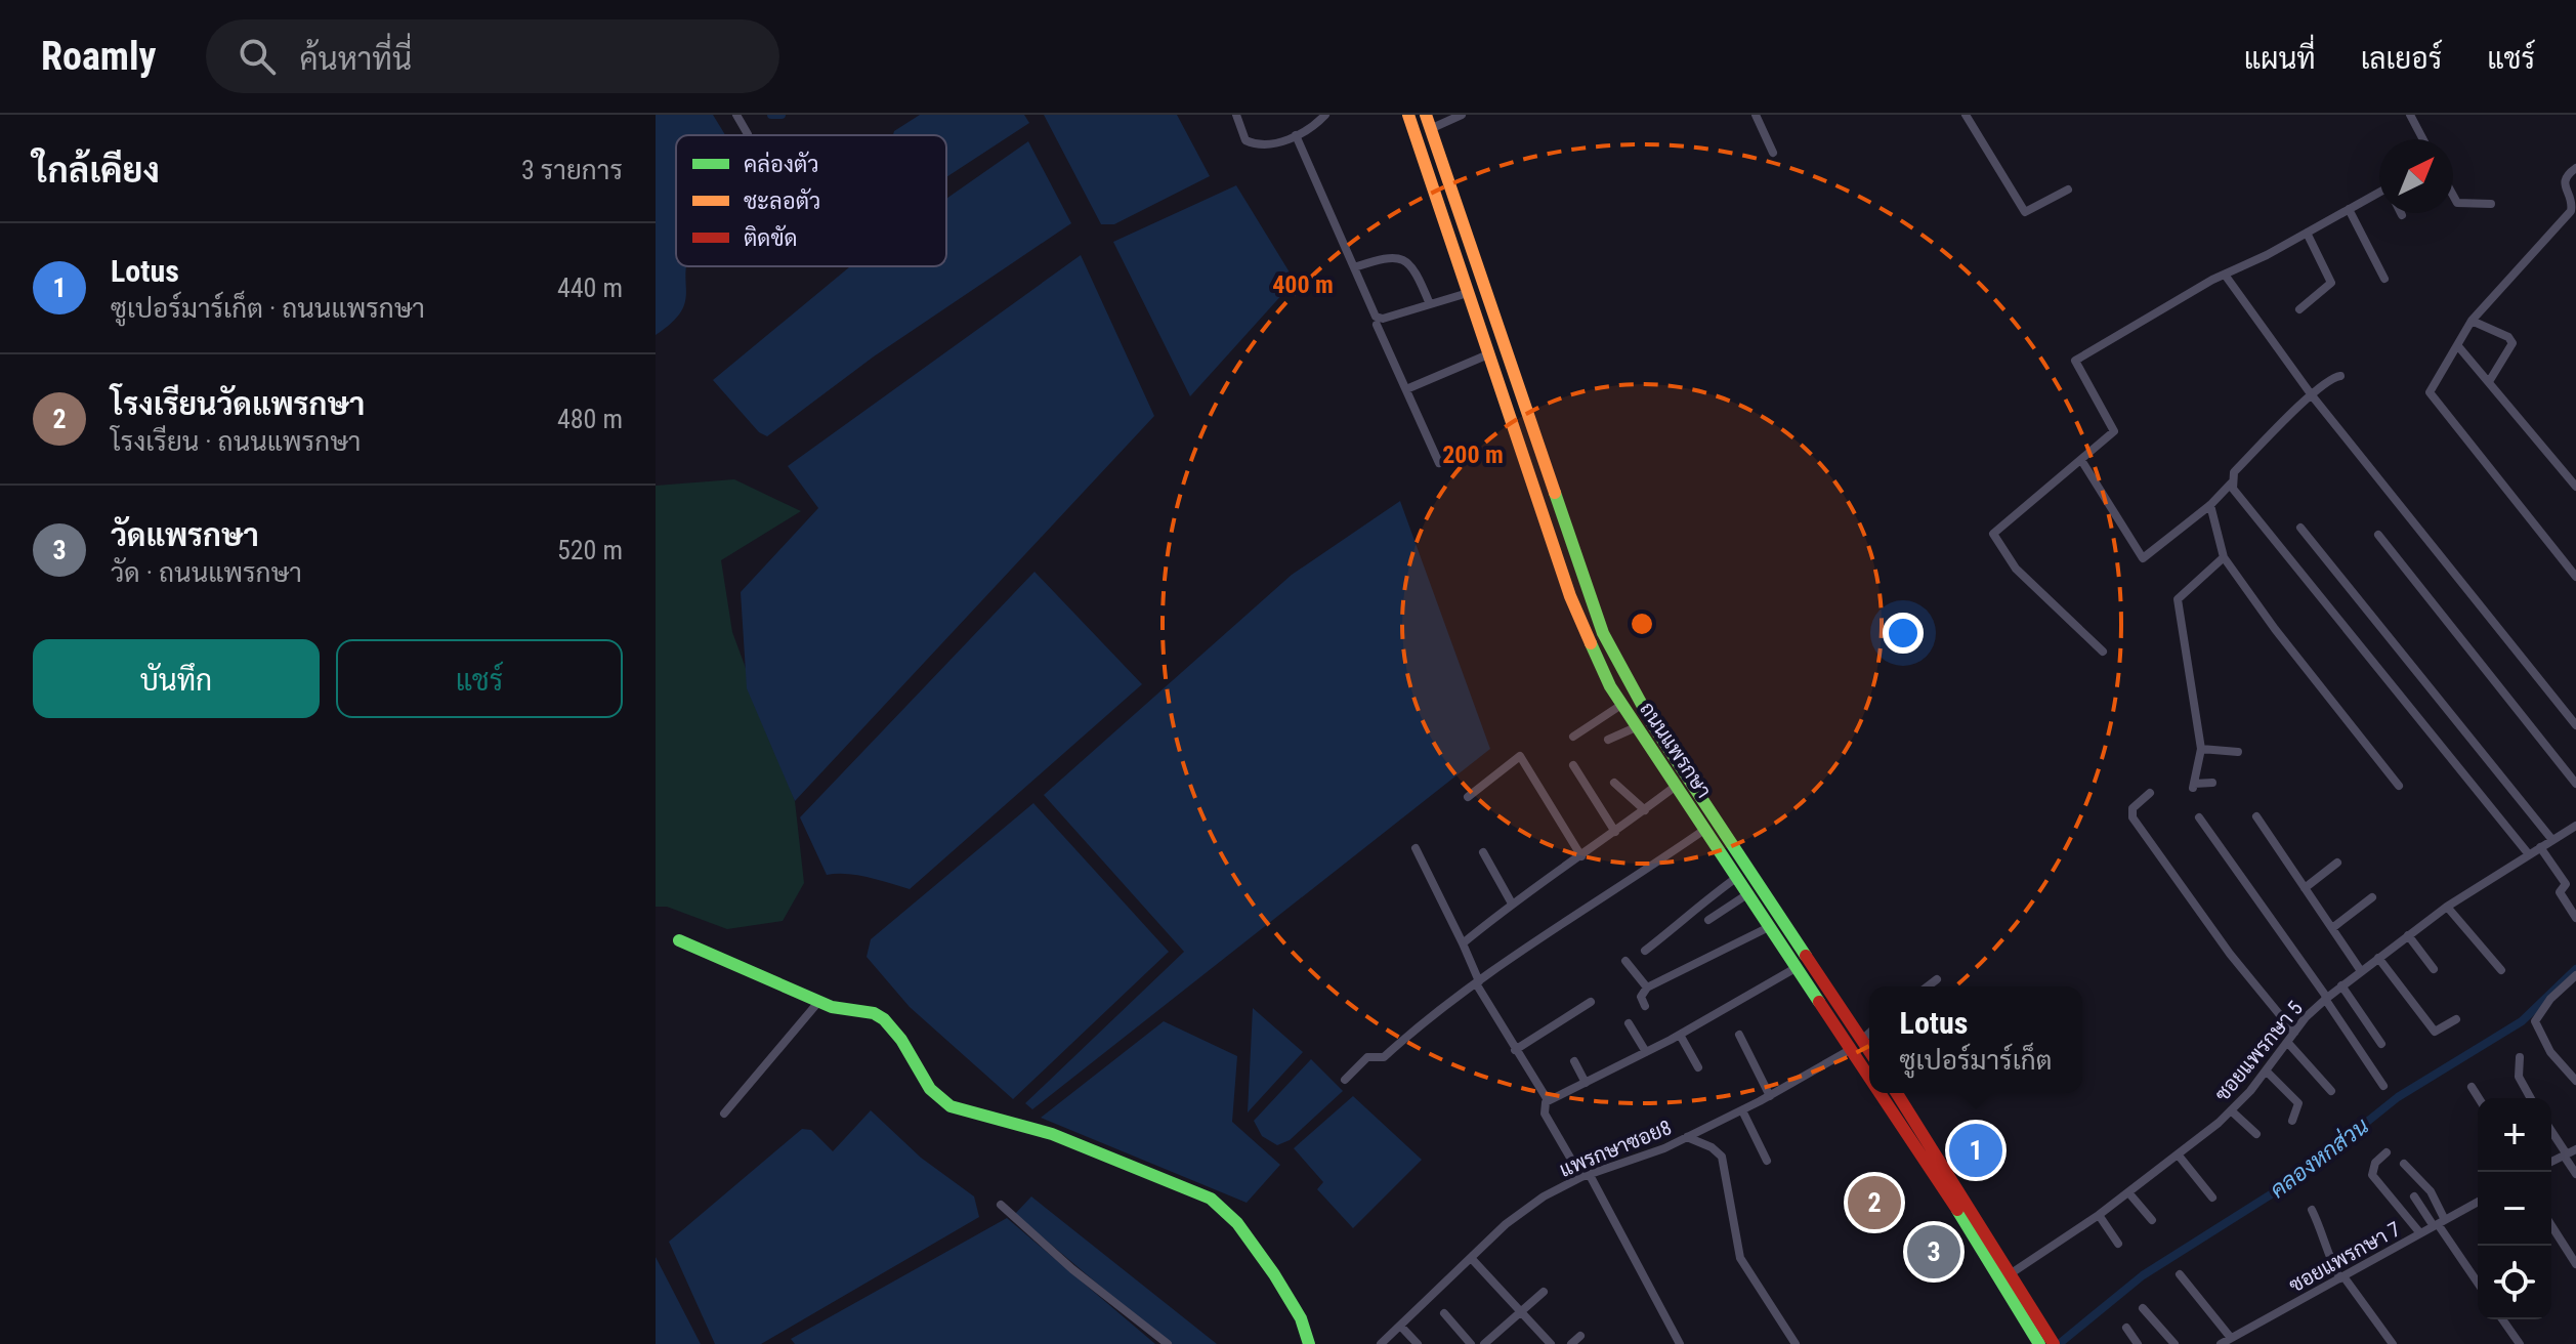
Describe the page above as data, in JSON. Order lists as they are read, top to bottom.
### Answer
{
  "streets": {
    "main road": ["ถนนแพรกษา"],
    "street": ["ซอยแพรกษา 5", "แพรกษาซอย8", "ซอยแพรกษา 7"]
  },
  "crossings": [
    ["ถนนแพรกษา", "ซอยแพรกษา 5"],
    ["ถนนแพรกษา", "แพรกษาซอย8"]
  ],
  "water": ["คลองหกส่วน"],
  "legend": ["คล่องตัว", "ชะลอตัว", "ติดขัด"],
  "north": "top right",
  "page": {
    "header": "Roamly",
    "search": "ค้นหาที่นี่",
    "nav": ["แผนที่", "เลเยอร์", "แชร์"],
    "heading": ["ใกล้เคียง", "3 รายการ"],
    "list": [
      {
        "mark": "1",
        "name": "Lotus",
        "note": "ซูเปอร์มาร์เก็ต · ถนนแพรกษา",
        "value": "440 m"
      },
      {
        "mark": "2",
        "name": "โรงเรียนวัดแพรกษา",
        "note": "โรงเรียน · ถนนแพรกษา",
        "value": "480 m"
      },
      {
        "mark": "3",
        "name": "วัดแพรกษา",
        "note": "วัด · ถนนแพรกษา",
        "value": "520 m"
      }
    ],
    "buttons": ["บันทึก", "แชร์"],
    "popup": ["Lotus", "ซูเปอร์มาร์เก็ต"],
    "map_buttons": ["+", "−"],
    "pins": ["1", "2", "3"]
  },
  "rings": ["400 m", "200 m"]
}
